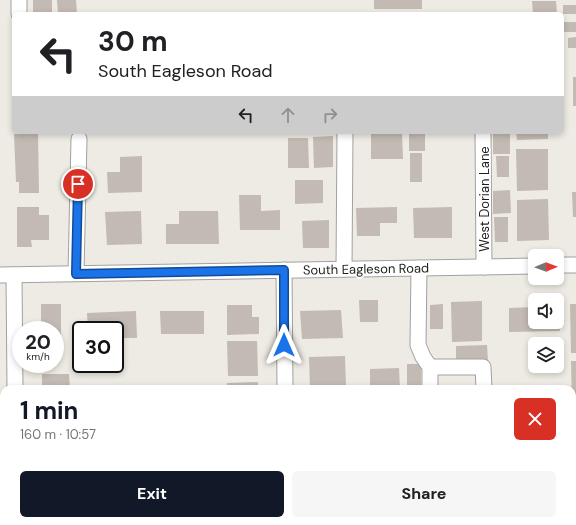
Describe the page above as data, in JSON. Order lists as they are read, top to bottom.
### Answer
{
  "streets": {
    "street": ["West Dorian Lane", "South Eagleson Road"]
  },
  "crossings": [
    ["West Dorian Lane", "South Eagleson Road"]
  ],
  "north": "right",
  "page": {
    "turn": ["30 m", "South Eagleson Road"],
    "speed": "20 km/h",
    "limit": "30",
    "heading": ["1 min", "160 m · 10:57"],
    "buttons": ["Exit", "Share"]
  }
}
